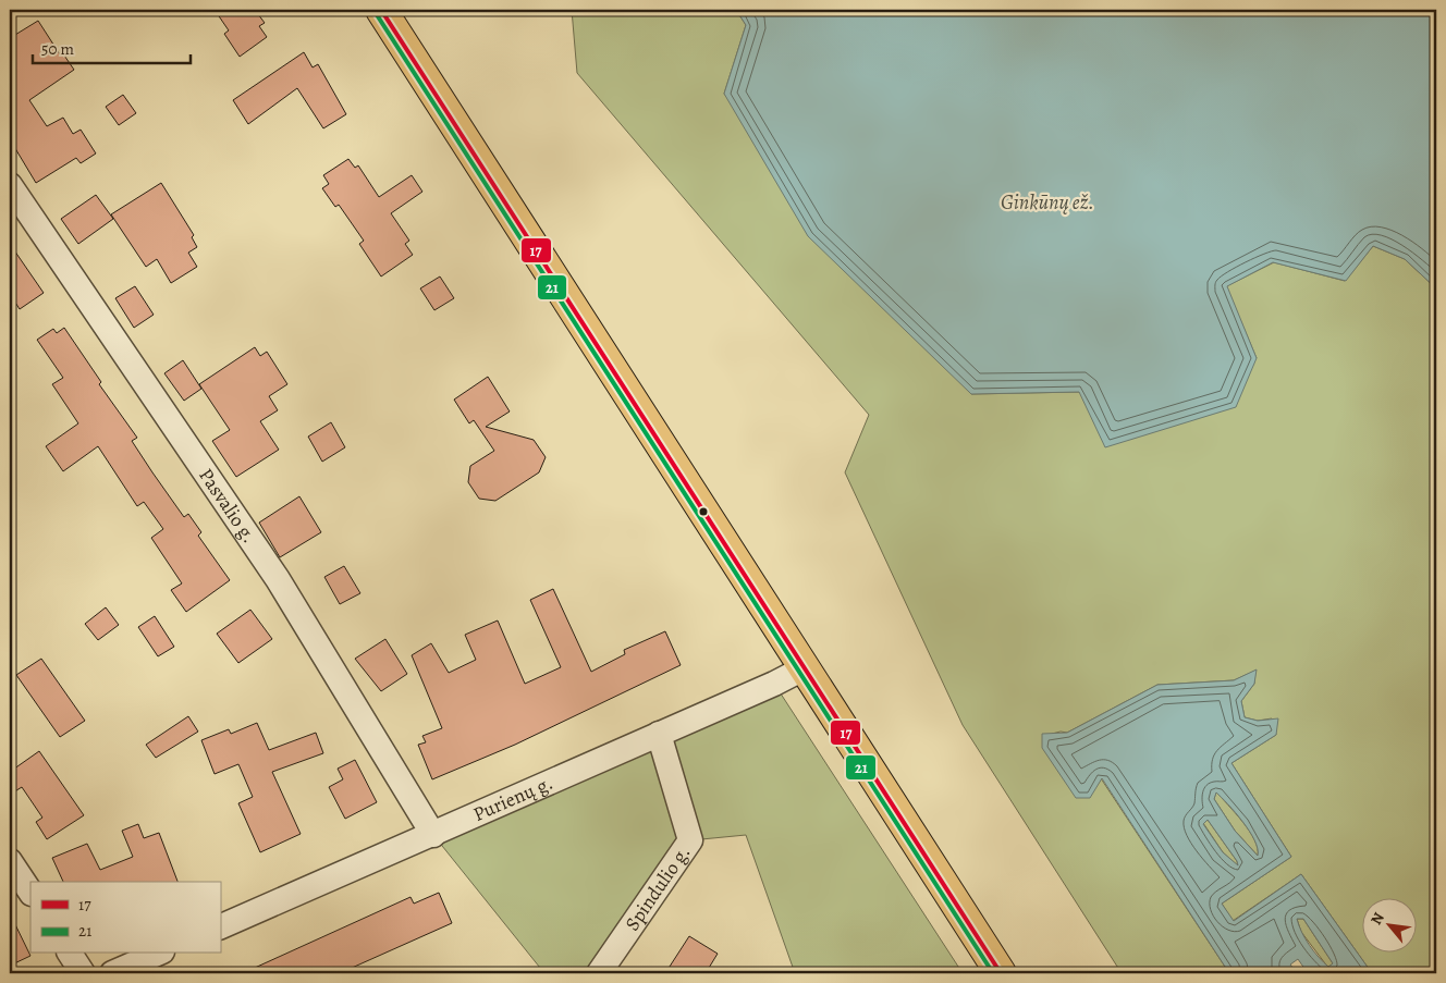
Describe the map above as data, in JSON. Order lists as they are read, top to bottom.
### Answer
{
  "streets": {
    "street": ["Pasvalio g.", "Purienų g.", "Spindulio g."]
  },
  "crossings": [
    ["Pasvalio g.", "Purienų g."],
    ["Purienų g.", "Spindulio g."]
  ],
  "water": ["Ginkūnų ež."],
  "lines": ["transit line 17", "transit line 21"],
  "legend": ["17", "21"],
  "scale_bar": "50 m",
  "north": "top left"
}
